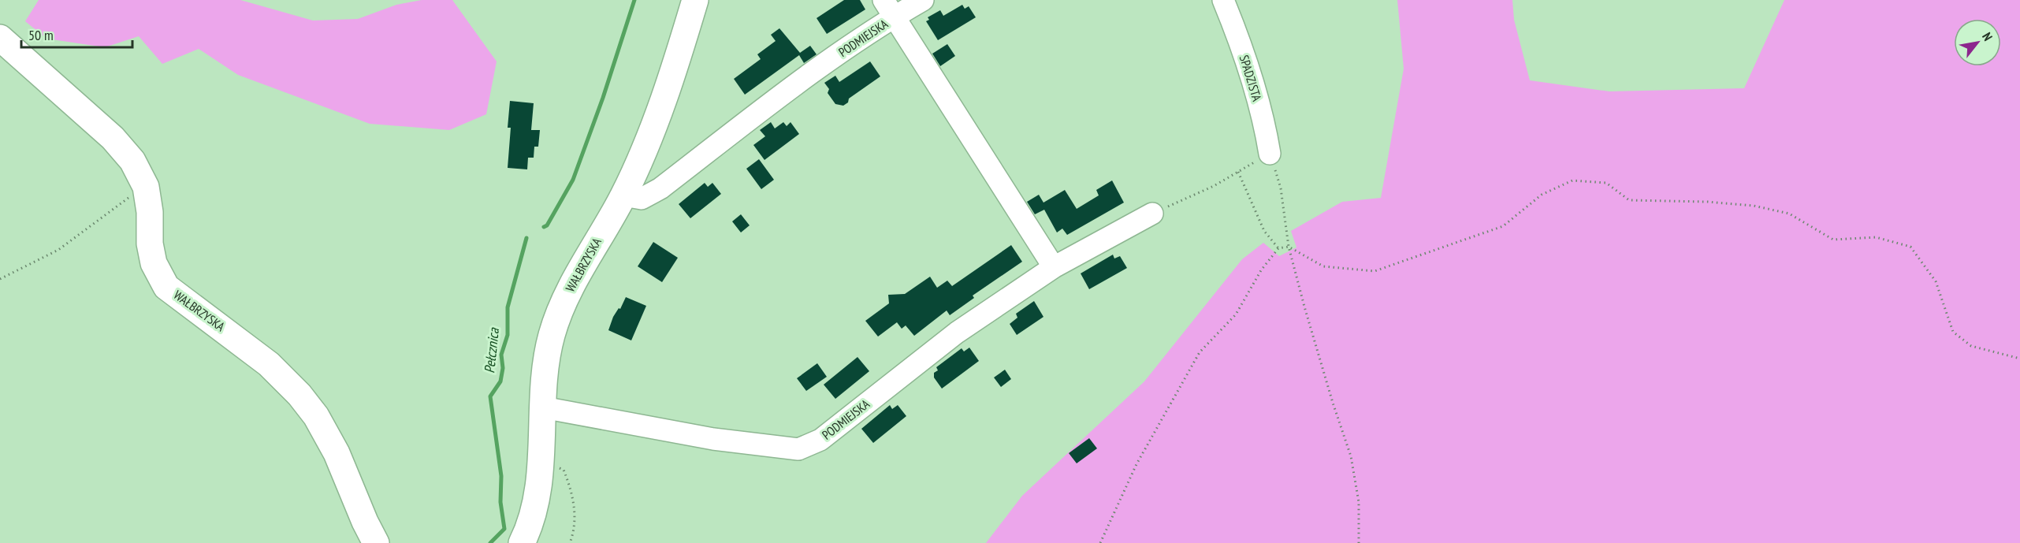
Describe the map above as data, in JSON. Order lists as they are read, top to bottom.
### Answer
{
  "streets": {
    "main road": ["WAŁBRZYSKA"],
    "street": ["PODMIEJSKA", "SPADZISTA"]
  },
  "crossings": [
    ["PODMIEJSKA", "WAŁBRZYSKA"]
  ],
  "water": ["Pełcznica"],
  "scale_bar": "50 m",
  "north": "top right"
}
